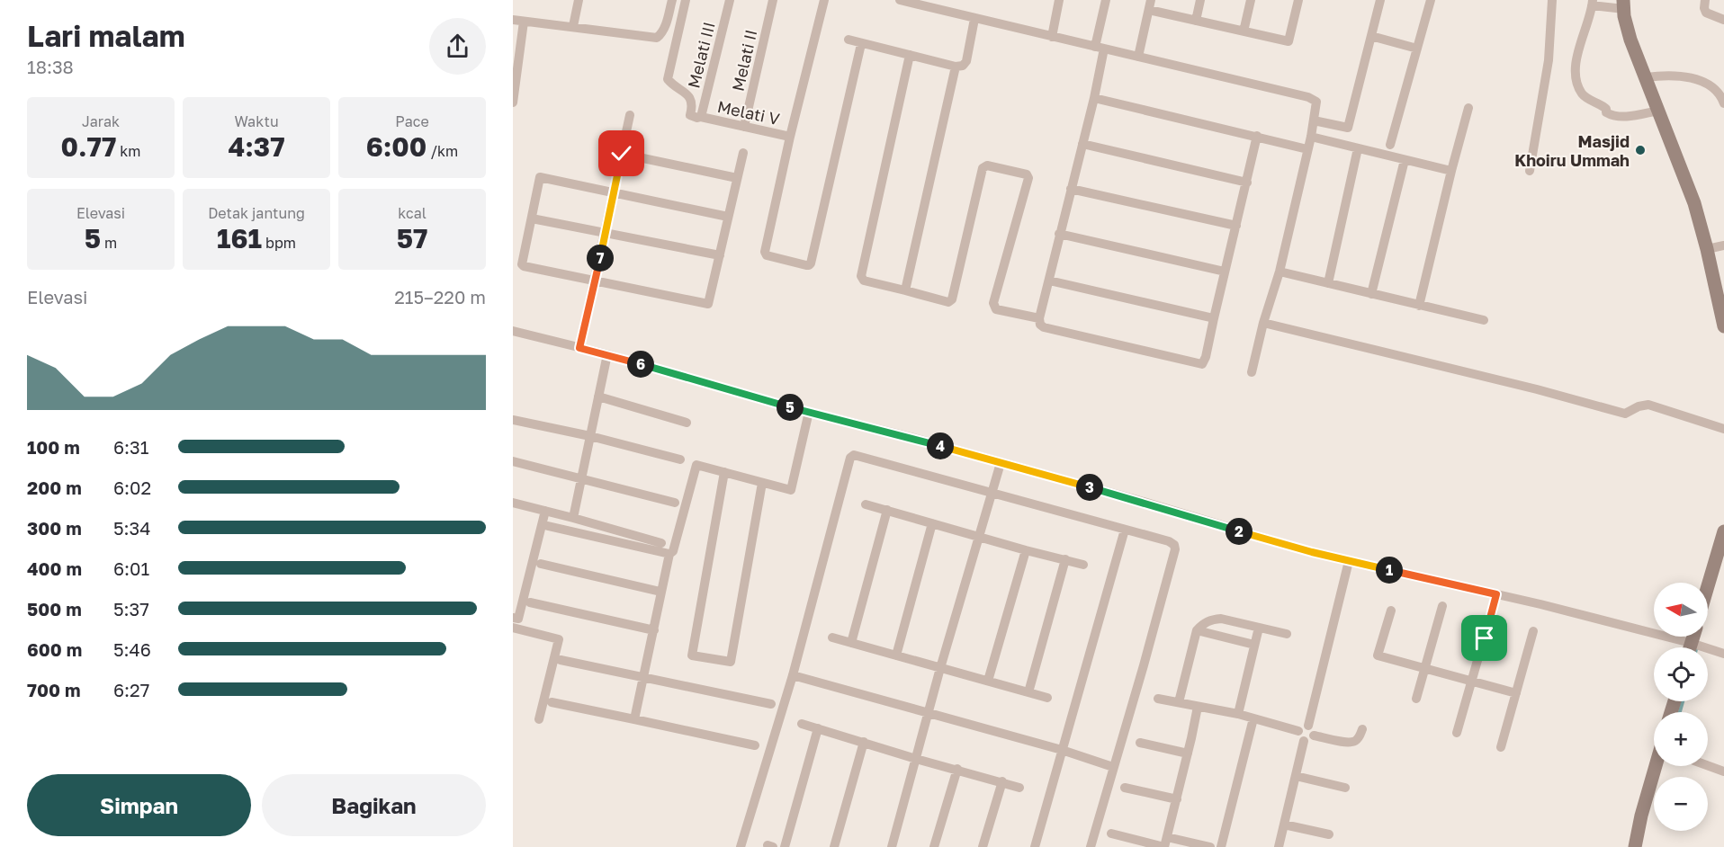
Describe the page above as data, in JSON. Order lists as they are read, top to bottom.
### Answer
{
  "streets": {
    "street": ["Melati III", "Melati II", "Melati V"]
  },
  "crossings": [
    ["Melati III", "Melati V"],
    ["Melati II", "Melati V"]
  ],
  "places": ["Masjid Khoiru Ummah"],
  "north": "left",
  "page": {
    "heading": ["Lari malam", "18:38"],
    "stats": [
      ["Jarak", "0.77 km"],
      ["Waktu", "4:37"],
      ["Pace", "6:00 /km"],
      ["Elevasi", "5 m"],
      ["Detak jantung", "161 bpm"],
      ["kcal", "57"]
    ],
    "pins": [
      "7",
      "6",
      "5",
      "4",
      "3",
      "2",
      "1"
    ],
    "chart": ["Elevasi", "215–220 m"],
    "list": [
      {
        "name": "100 m",
        "note": "6:31"
      },
      {
        "name": "200 m",
        "note": "6:02"
      },
      {
        "name": "300 m",
        "note": "5:34"
      },
      {
        "name": "400 m",
        "note": "6:01"
      },
      {
        "name": "500 m",
        "note": "5:37"
      },
      {
        "name": "600 m",
        "note": "5:46"
      },
      {
        "name": "700 m",
        "note": "6:27"
      }
    ],
    "map_buttons": ["+", "−"],
    "buttons": ["Simpan", "Bagikan"]
  }
}
